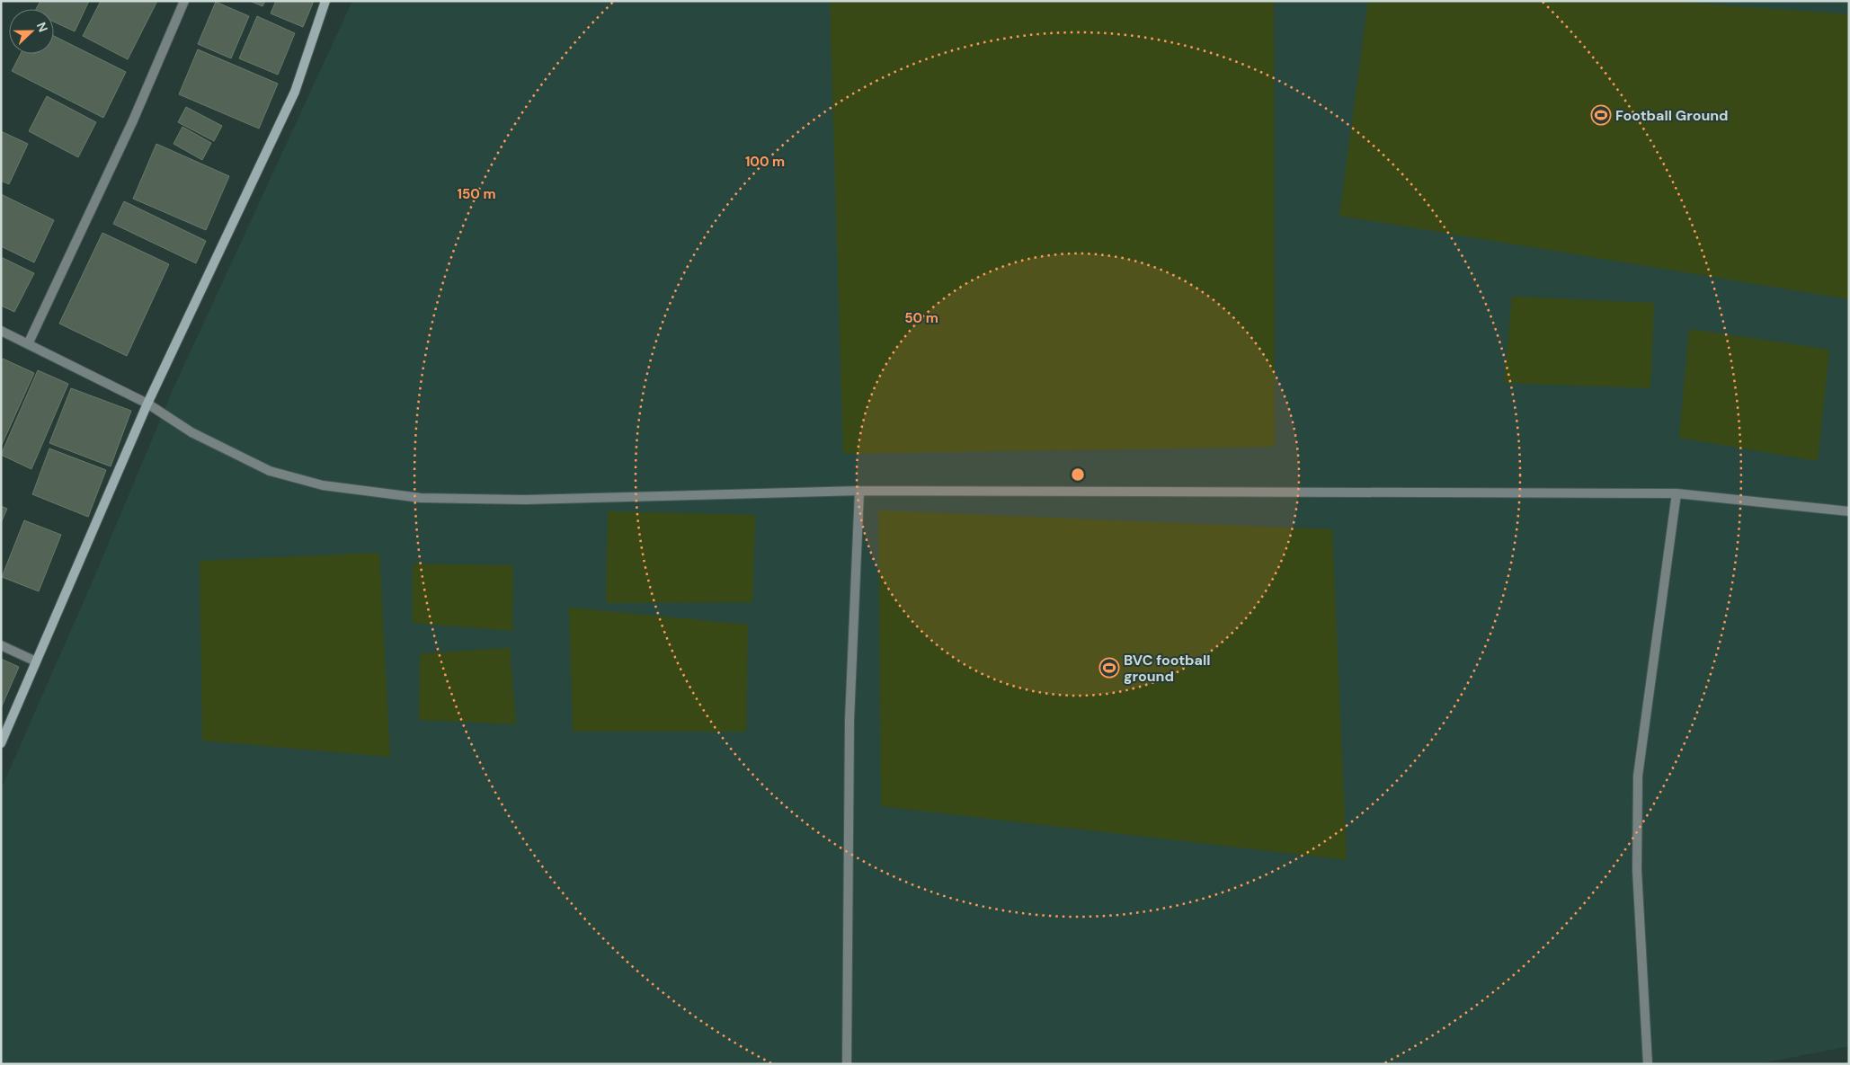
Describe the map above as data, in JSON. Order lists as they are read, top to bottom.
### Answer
{
  "places": {
    "sports": ["Football Ground", "BVC football ground"]
  },
  "north": "right",
  "rings": ["100 m", "150 m", "50 m"]
}
